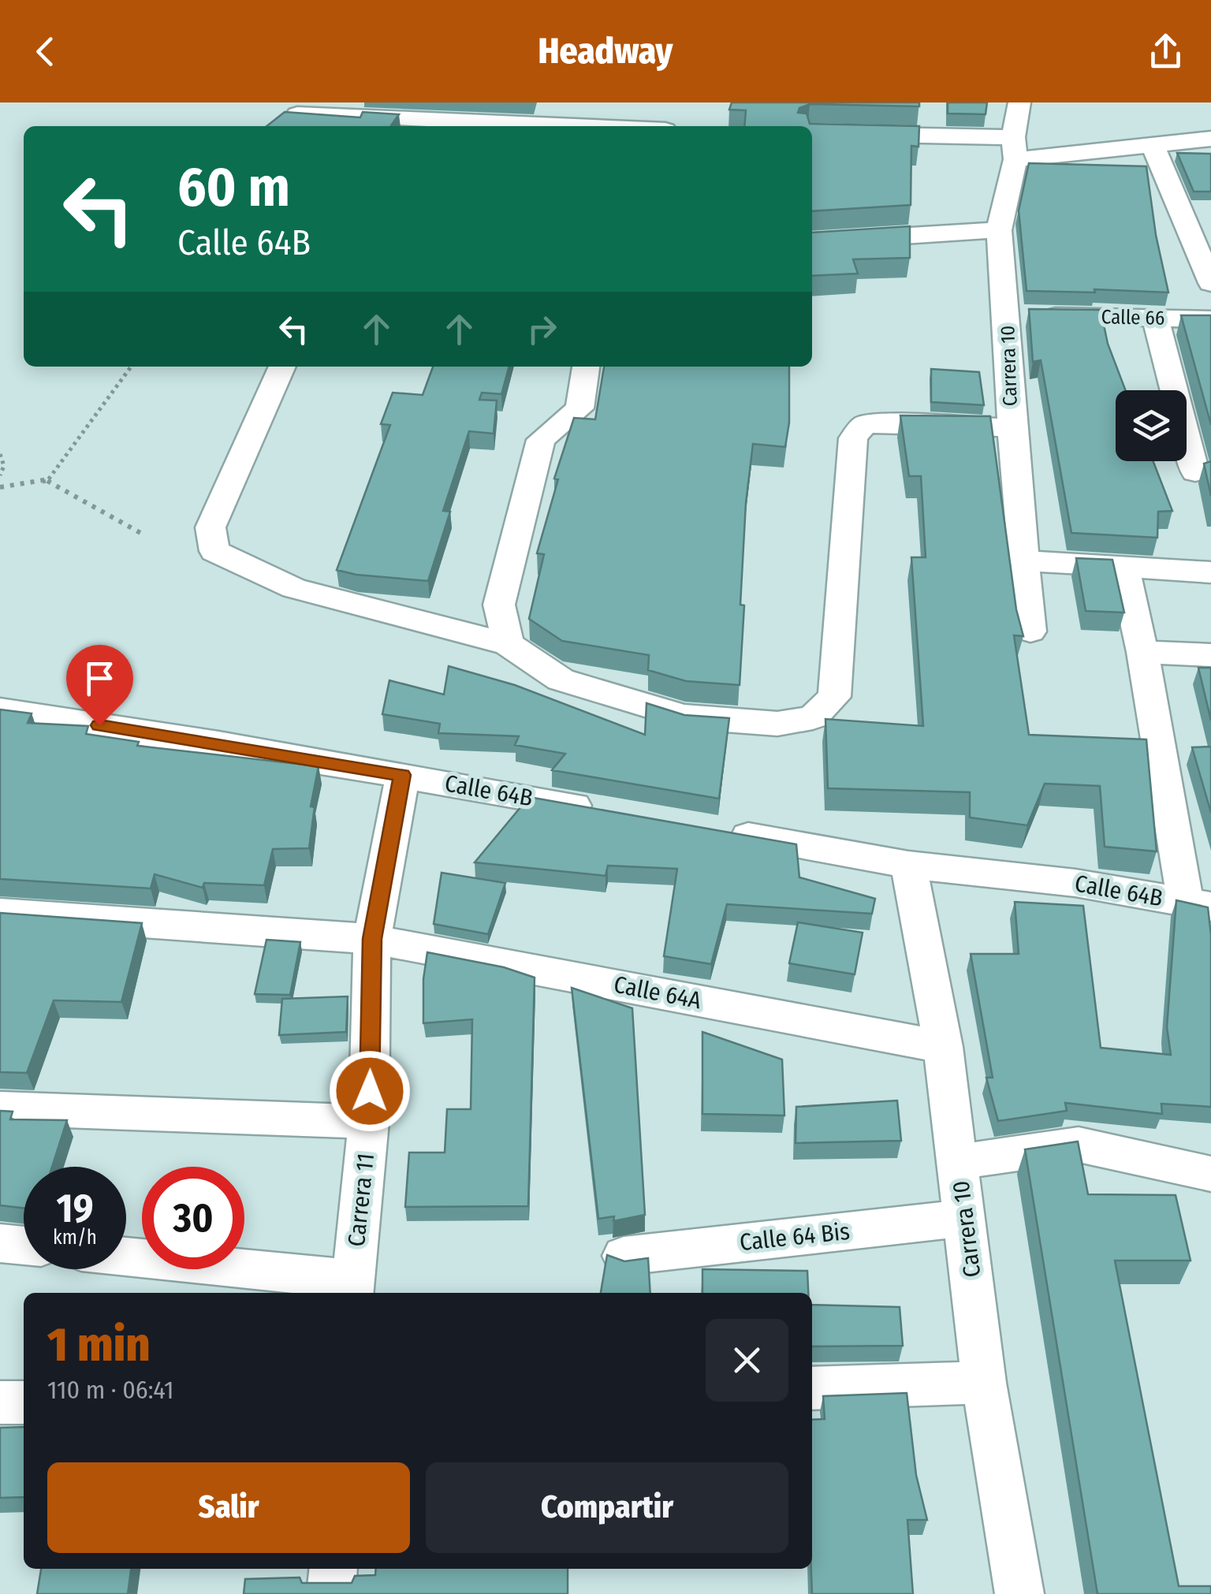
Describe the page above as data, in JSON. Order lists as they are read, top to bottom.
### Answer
{
  "streets": {
    "street": [
      "Calle 66",
      "Carrera 10",
      "Calle 64B",
      "Calle 64A",
      "Carrera 11",
      "Calle 64 Bis"
    ]
  },
  "crossings": [
    ["Calle 66", "Carrera 10"],
    ["Carrera 10", "Calle 64B"],
    ["Carrera 10", "Calle 64A"],
    ["Carrera 10", "Calle 64 Bis"],
    ["Calle 64B", "Carrera 11"],
    ["Calle 64A", "Carrera 11"]
  ],
  "page": {
    "header": "Headway",
    "turn": ["60 m", "Calle 64B"],
    "speed": "19 km/h",
    "limit": "30",
    "heading": ["1 min", "110 m · 06:41"],
    "buttons": ["Salir", "Compartir"]
  }
}
